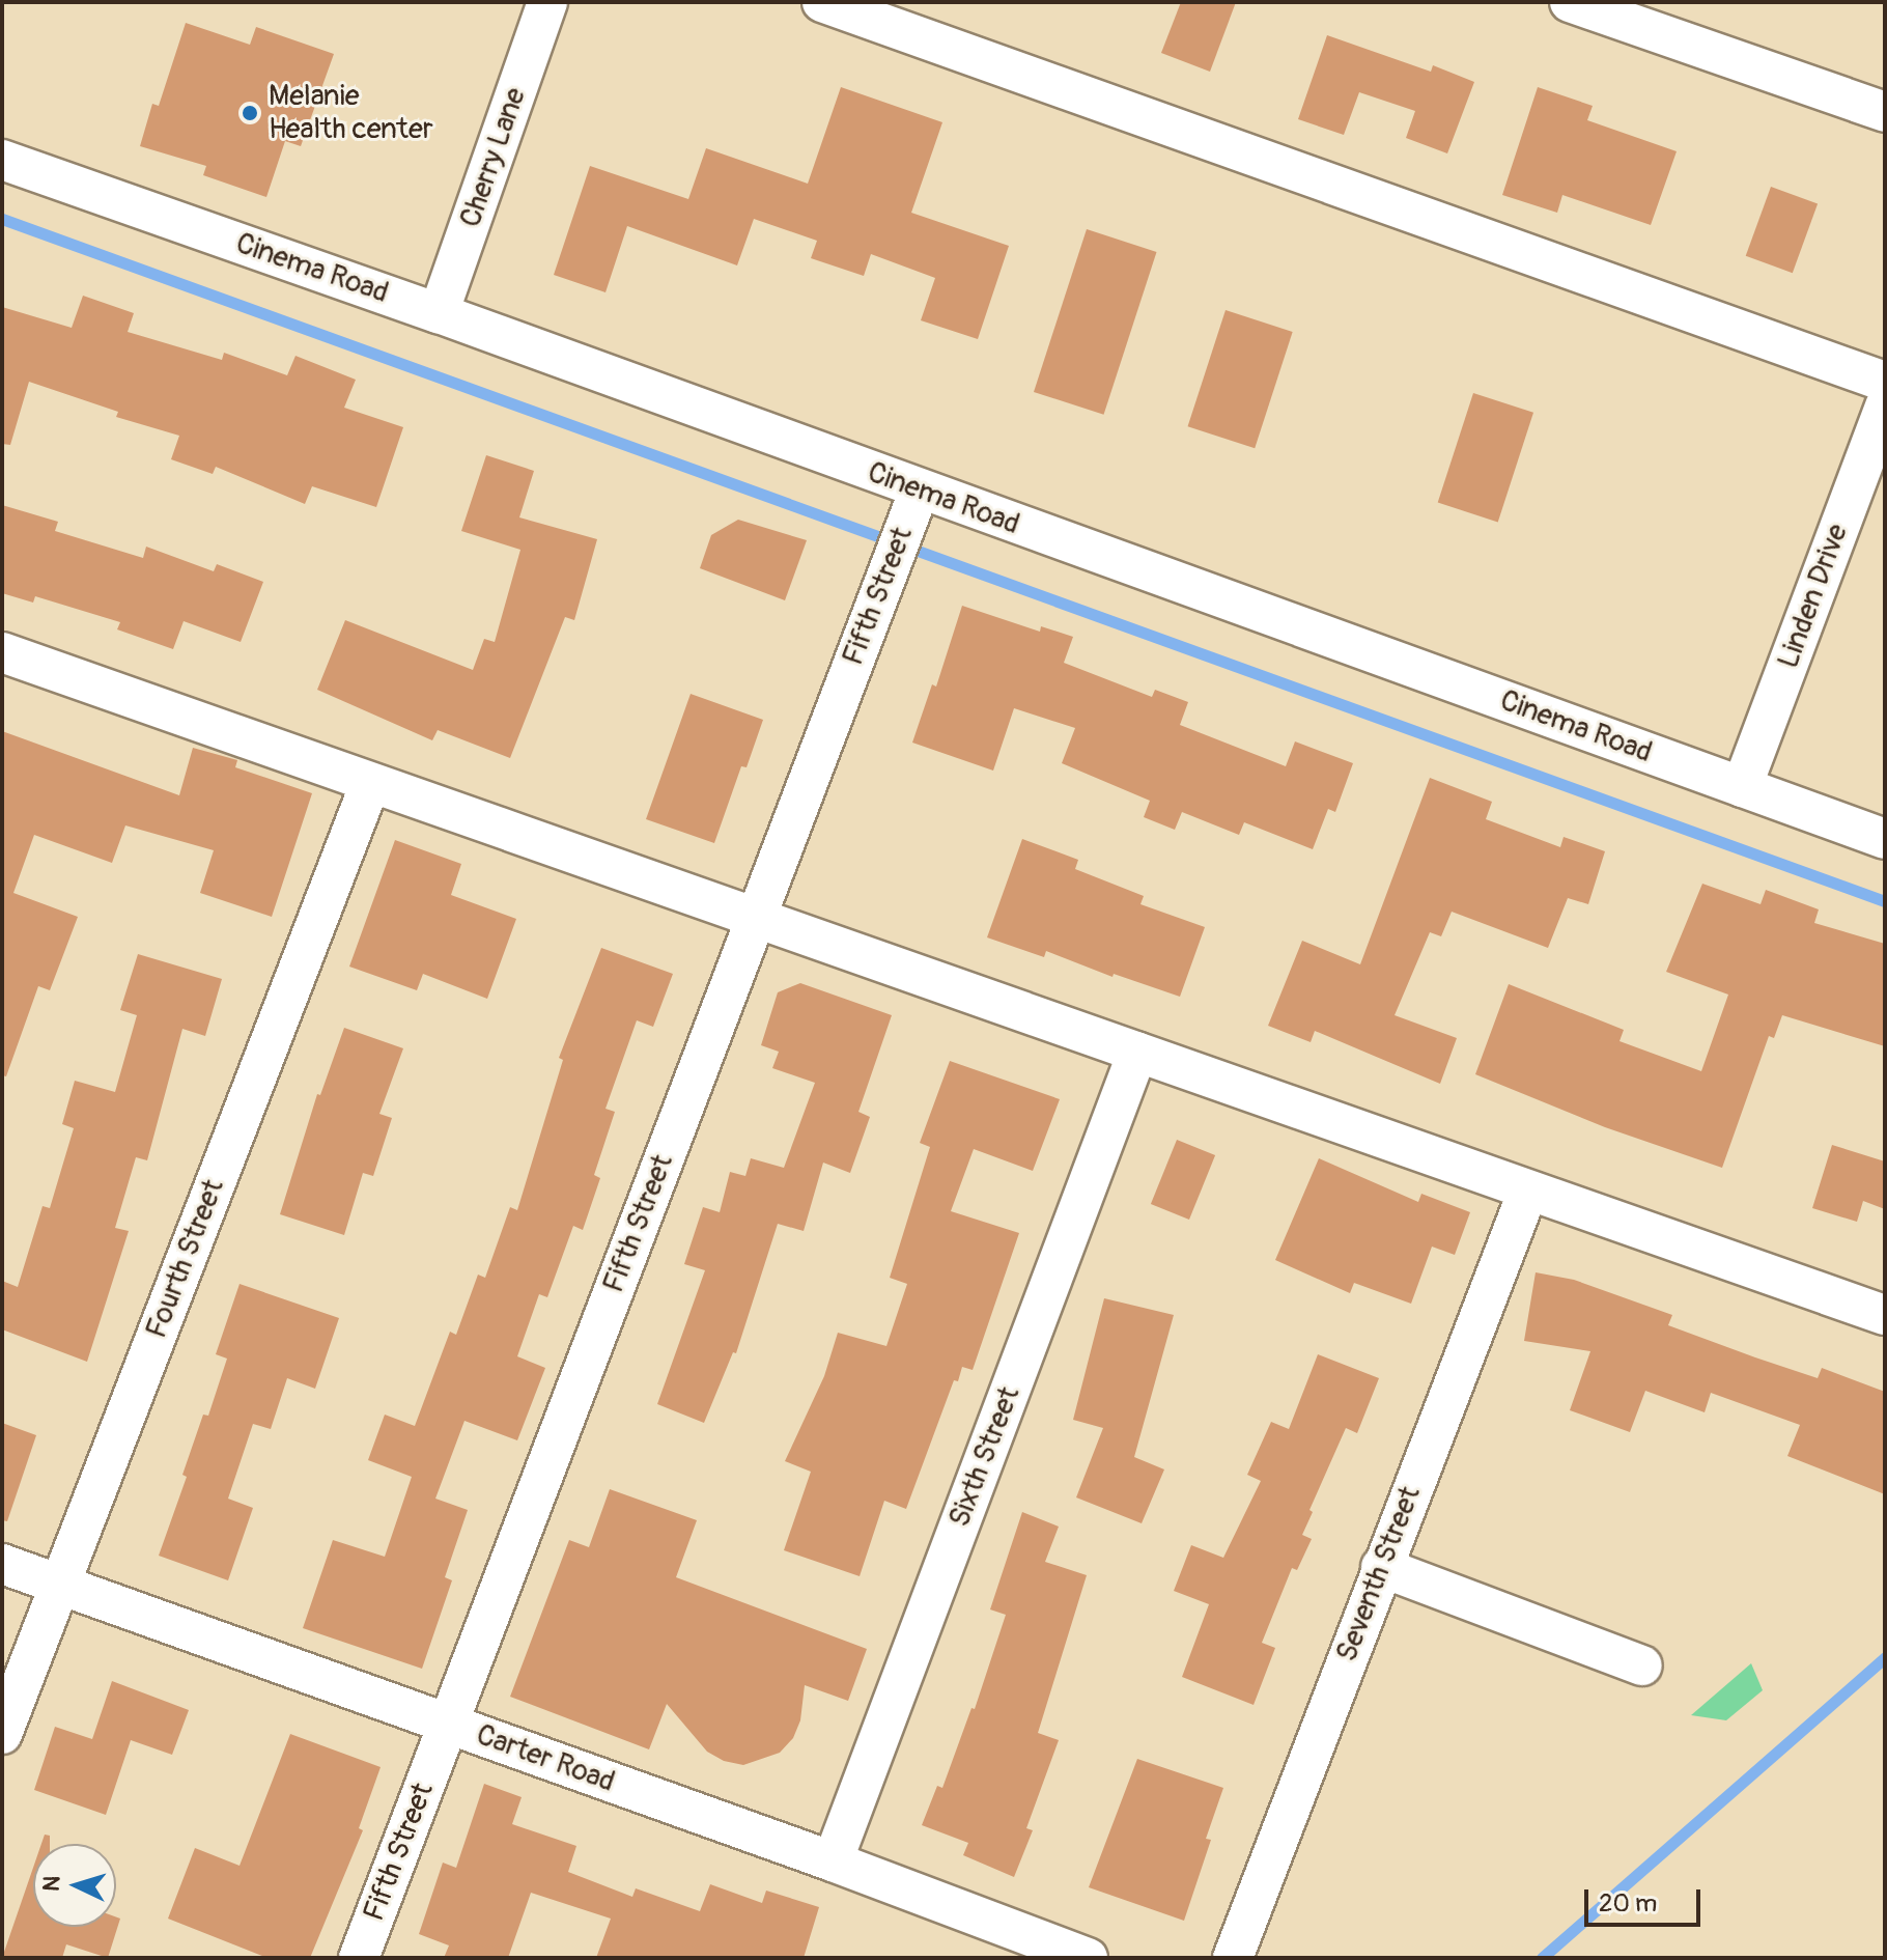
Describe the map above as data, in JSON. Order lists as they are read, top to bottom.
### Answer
{
  "streets": {
    "street": [
      "Cherry Lane",
      "Cinema Road",
      "Fifth Street",
      "Linden Drive",
      "Fourth Street",
      "Sixth Street",
      "Seventh Street",
      "Carter Road"
    ]
  },
  "crossings": [
    ["Cherry Lane", "Cinema Road"],
    ["Cinema Road", "Fifth Street"],
    ["Cinema Road", "Linden Drive"],
    ["Fifth Street", "Carter Road"],
    ["Fourth Street", "Carter Road"],
    ["Sixth Street", "Carter Road"]
  ],
  "places": ["Melanie Health center"],
  "scale_bar": "20 m",
  "north": "left"
}
